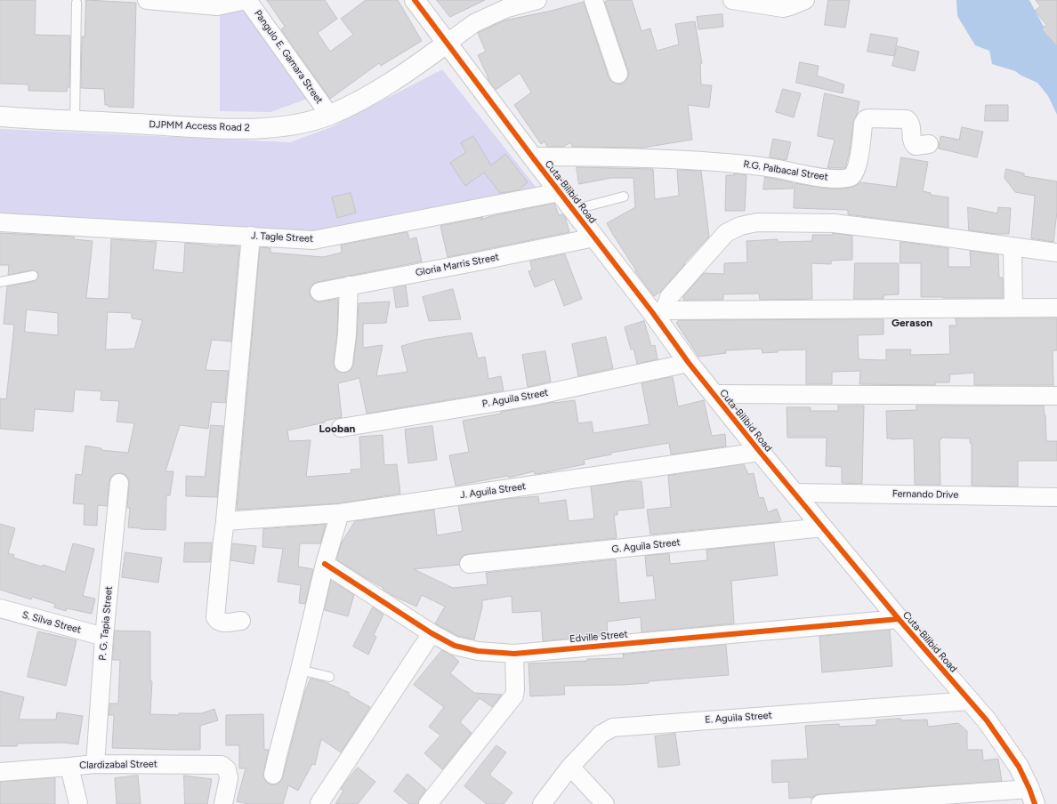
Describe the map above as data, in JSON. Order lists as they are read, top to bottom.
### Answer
{
  "streets": {
    "street": [
      "Pangulo E. Gamara Street",
      "DJPMM Access Road 2",
      "R.G. Palbacal Street",
      "Cuta-Bilibid Road",
      "J. Tagle Street",
      "Gloria Marris Street",
      "P. Aguila Street",
      "J. Aguila Street",
      "Fernando Drive",
      "G. Aguila Street",
      "S. Silva Street",
      "P. G. Tapia Street",
      "Edville Street",
      "E. Aguila Street",
      "Clardizabal Street"
    ]
  },
  "crossings": [
    ["Pangulo E. Gamara Street", "DJPMM Access Road 2"],
    ["DJPMM Access Road 2", "Cuta-Bilibid Road"],
    ["R.G. Palbacal Street", "Cuta-Bilibid Road"],
    ["Cuta-Bilibid Road", "J. Tagle Street"],
    ["Cuta-Bilibid Road", "Gloria Marris Street"],
    ["Cuta-Bilibid Road", "P. Aguila Street"],
    ["Cuta-Bilibid Road", "J. Aguila Street"],
    ["Cuta-Bilibid Road", "Fernando Drive"],
    ["Cuta-Bilibid Road", "G. Aguila Street"],
    ["Cuta-Bilibid Road", "Edville Street"],
    ["Cuta-Bilibid Road", "E. Aguila Street"],
    ["S. Silva Street", "P. G. Tapia Street"],
    ["P. G. Tapia Street", "Clardizabal Street"]
  ],
  "districts": ["Gerason", "Looban"]
}
